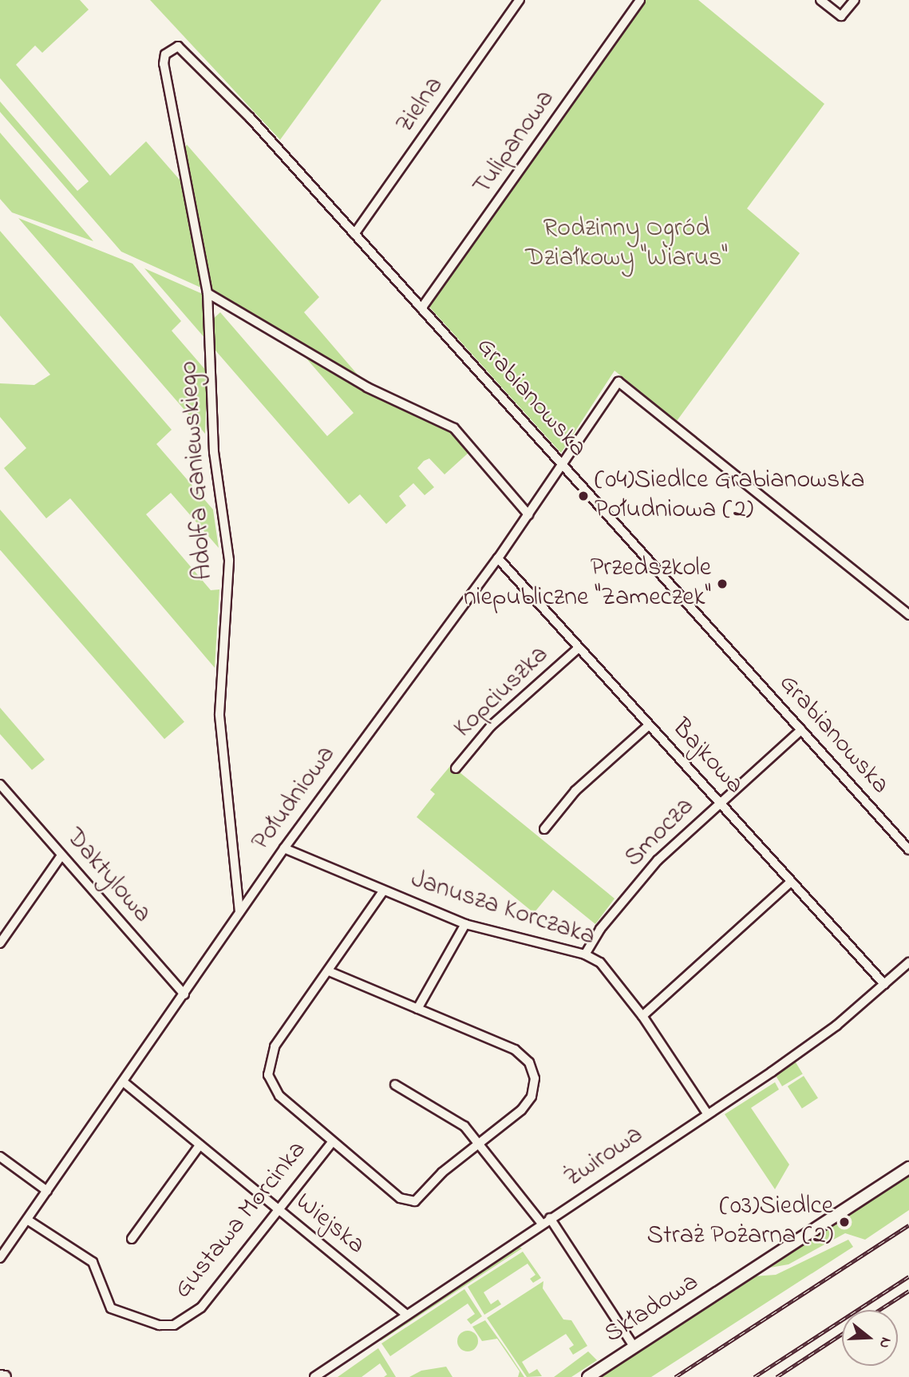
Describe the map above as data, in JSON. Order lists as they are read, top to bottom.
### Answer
{
  "streets": {
    "main road": ["Składowa"],
    "street": [
      "Zielna",
      "Tulipanowa",
      "Grabianowska",
      "Adolfa Ganiewskiego",
      "Kopciuszka",
      "Bajkowa",
      "Południowa",
      "Smocza",
      "Daktylowa",
      "Janusza Korczaka",
      "Żwirowa",
      "Gustawa Morcinka",
      "Wiejska"
    ]
  },
  "crossings": [
    ["Zielna", "Grabianowska"],
    ["Tulipanowa", "Grabianowska"],
    ["Grabianowska", "Adolfa Ganiewskiego"],
    ["Grabianowska", "Południowa"],
    ["Grabianowska", "Smocza"],
    ["Adolfa Ganiewskiego", "Południowa"],
    ["Kopciuszka", "Bajkowa"],
    ["Bajkowa", "Południowa"],
    ["Bajkowa", "Smocza"],
    ["Bajkowa", "Żwirowa"],
    ["Południowa", "Daktylowa"],
    ["Południowa", "Janusza Korczaka"],
    ["Południowa", "Gustawa Morcinka"],
    ["Południowa", "Wiejska"],
    ["Smocza", "Janusza Korczaka"],
    ["Janusza Korczaka", "Żwirowa"],
    ["Żwirowa", "Wiejska"],
    ["Gustawa Morcinka", "Wiejska"]
  ],
  "parks": ["Rodzinny Ogród Działkowy \"Wiarus\""],
  "places": ["(04)Siedlce Grabianowska Południowa (2)", "Przedszkole niepubliczne \"Zameczek\"", "(03)Siedlce Straż Pożarna (2)"],
  "north": "right"
}
